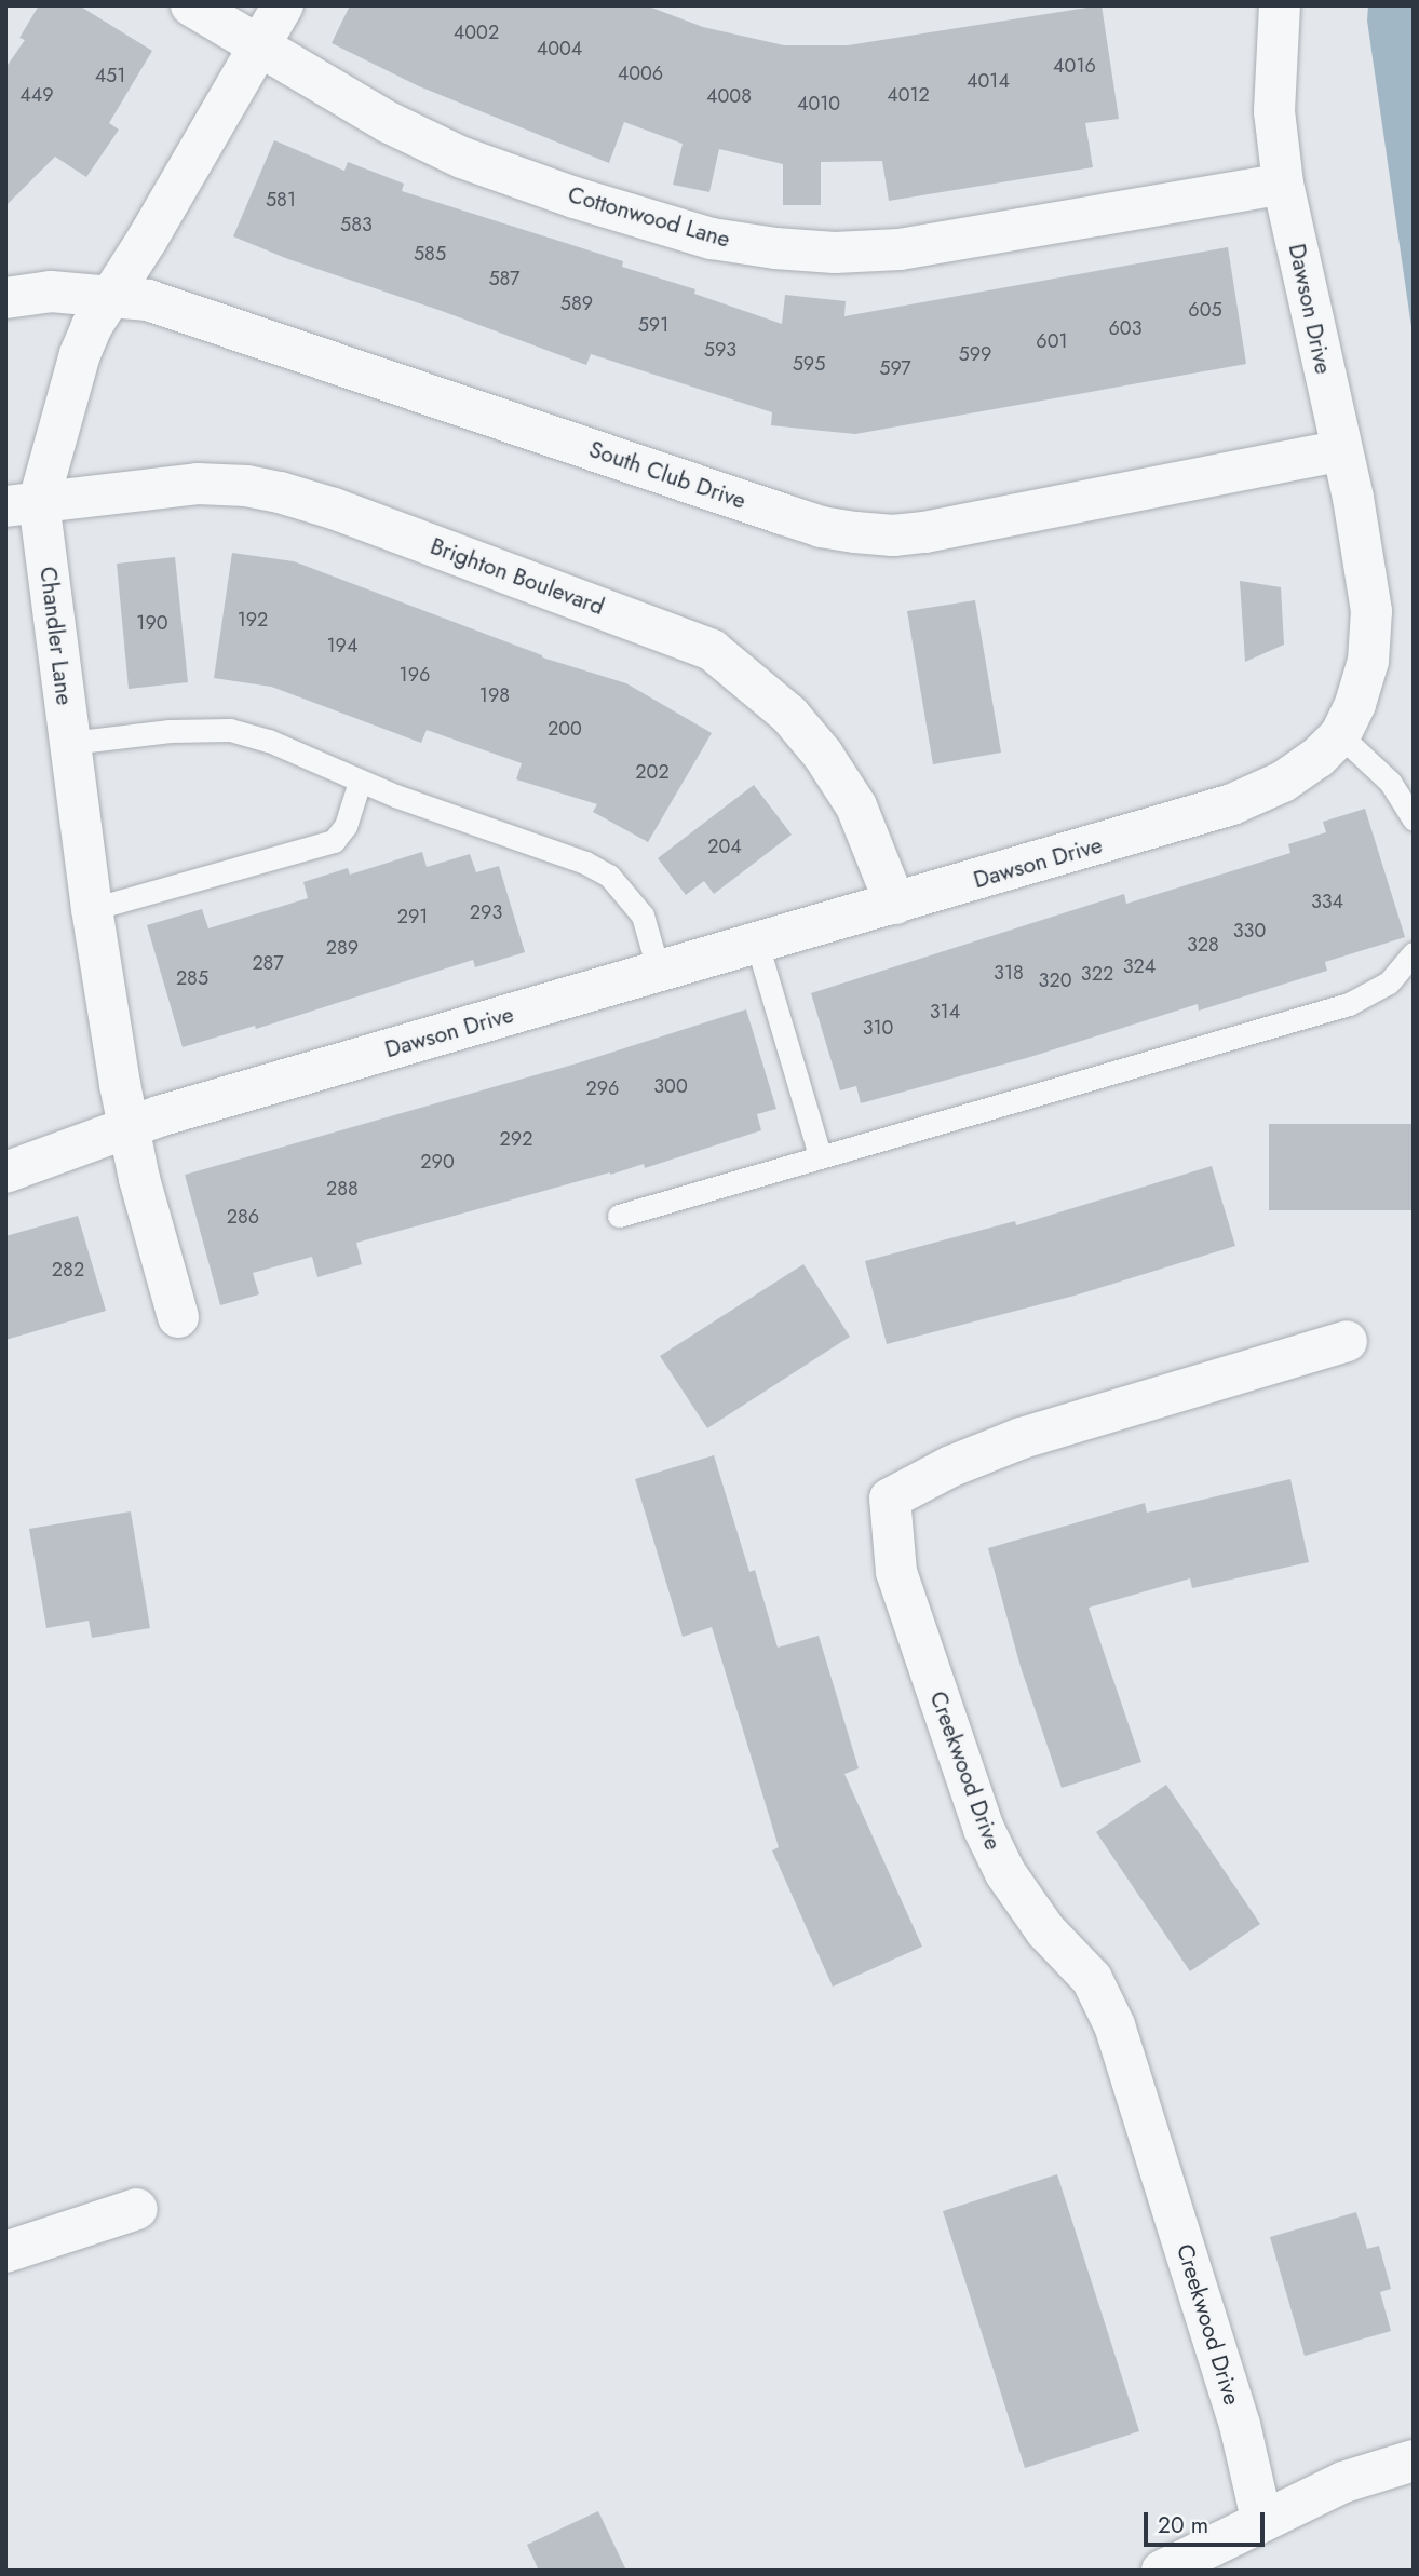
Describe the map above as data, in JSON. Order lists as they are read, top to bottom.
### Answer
{
  "streets": {
    "street": [
      "Cottonwood Lane",
      "Dawson Drive",
      "South Club Drive",
      "Brighton Boulevard",
      "Chandler Lane",
      "Creekwood Drive"
    ]
  },
  "crossings": [
    ["Cottonwood Lane", "Dawson Drive"],
    ["Cottonwood Lane", "Chandler Lane"],
    ["Dawson Drive", "South Club Drive"],
    ["Dawson Drive", "Brighton Boulevard"],
    ["Dawson Drive", "Chandler Lane"],
    ["South Club Drive", "Chandler Lane"],
    ["Brighton Boulevard", "Chandler Lane"]
  ],
  "house_numbers": [
    "4002",
    "4004",
    "4016",
    "4006",
    "451",
    "4014",
    "449",
    "4012",
    "4008",
    "4010",
    "581",
    "583",
    "585",
    "587",
    "589",
    "605",
    "591",
    "603",
    "601",
    "593",
    "599",
    "595",
    "597",
    "192",
    "190",
    "194",
    "196",
    "198",
    "200",
    "202",
    "204",
    "334",
    "293",
    "291",
    "330",
    "328",
    "289",
    "287",
    "324",
    "318",
    "322",
    "285",
    "320",
    "314",
    "310",
    "300",
    "296",
    "292",
    "290",
    "288",
    "286",
    "282"
  ],
  "scale_bar": "20 m"
}
